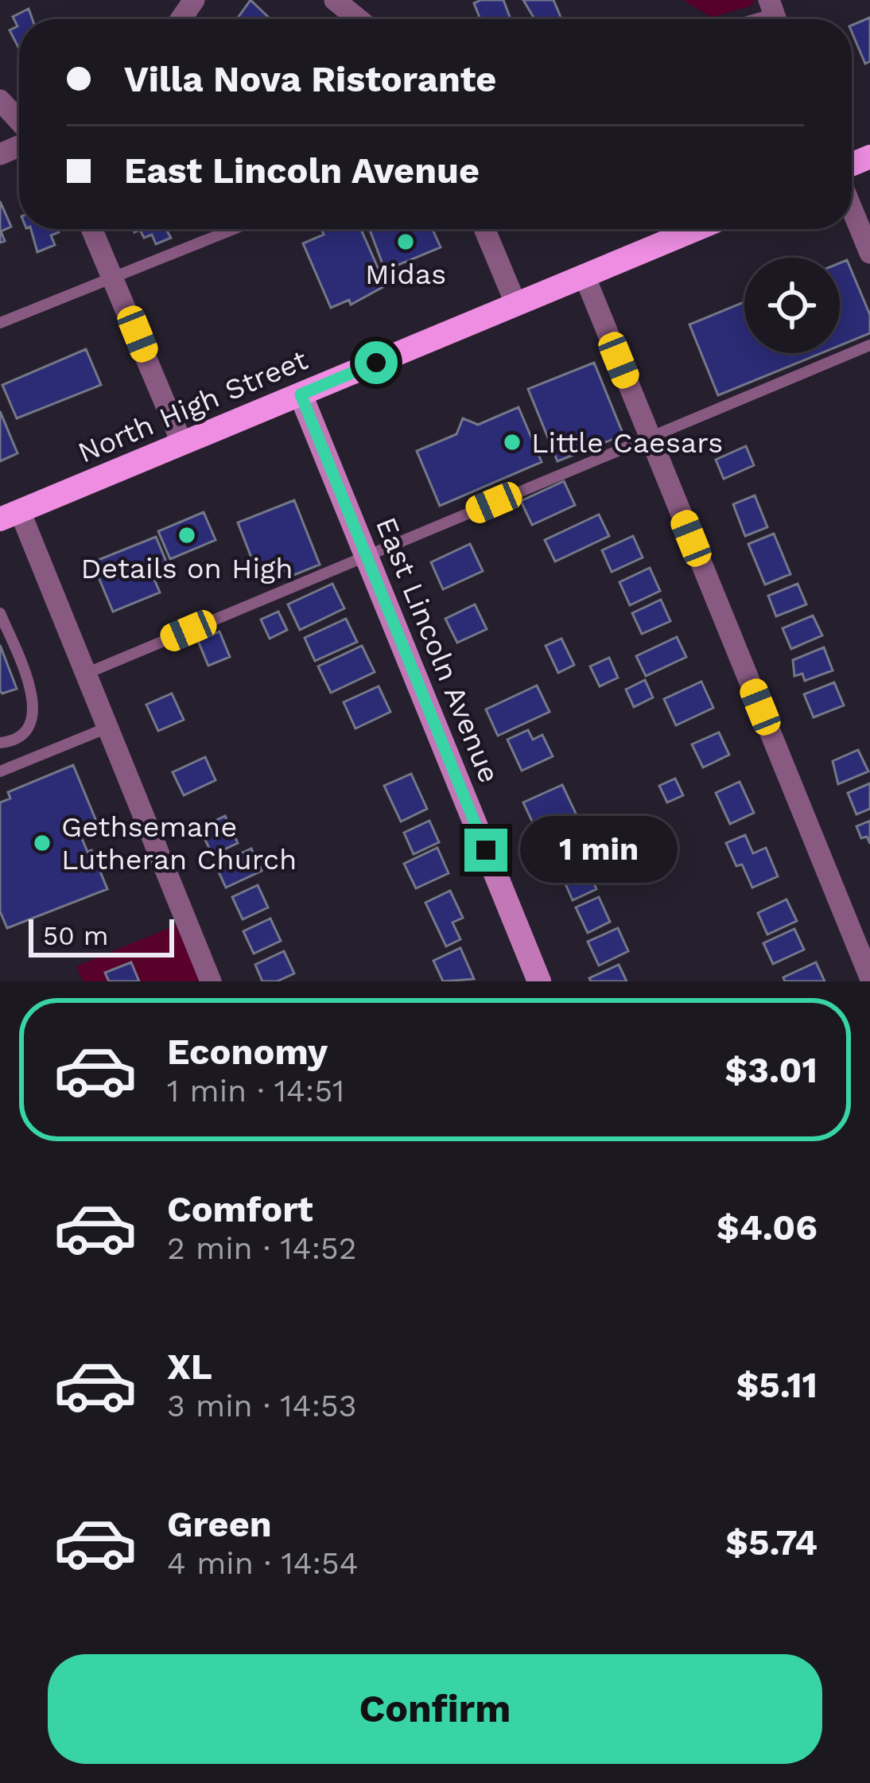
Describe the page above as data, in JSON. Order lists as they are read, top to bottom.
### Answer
{
  "streets": {
    "main road": ["North High Street", "East Lincoln Avenue"]
  },
  "crossings": [
    ["North High Street", "East Lincoln Avenue"]
  ],
  "places": [
    "Midas",
    "Little Caesars",
    "Details on High",
    "Gethsemane Lutheran Church"
  ],
  "scale_bar": "50 m",
  "page": {
    "banner": ["Villa Nova Ristorante", "East Lincoln Avenue"],
    "bubble": "1 min",
    "scale": "50 m",
    "list": [
      {
        "name": "Economy",
        "note": "1 min · 14:51",
        "value": "$3.01"
      },
      {
        "name": "Comfort",
        "note": "2 min · 14:52",
        "value": "$4.06"
      },
      {
        "name": "XL",
        "note": "3 min · 14:53",
        "value": "$5.11"
      },
      {
        "name": "Green",
        "note": "4 min · 14:54",
        "value": "$5.74"
      }
    ],
    "buttons": "Confirm"
  }
}
